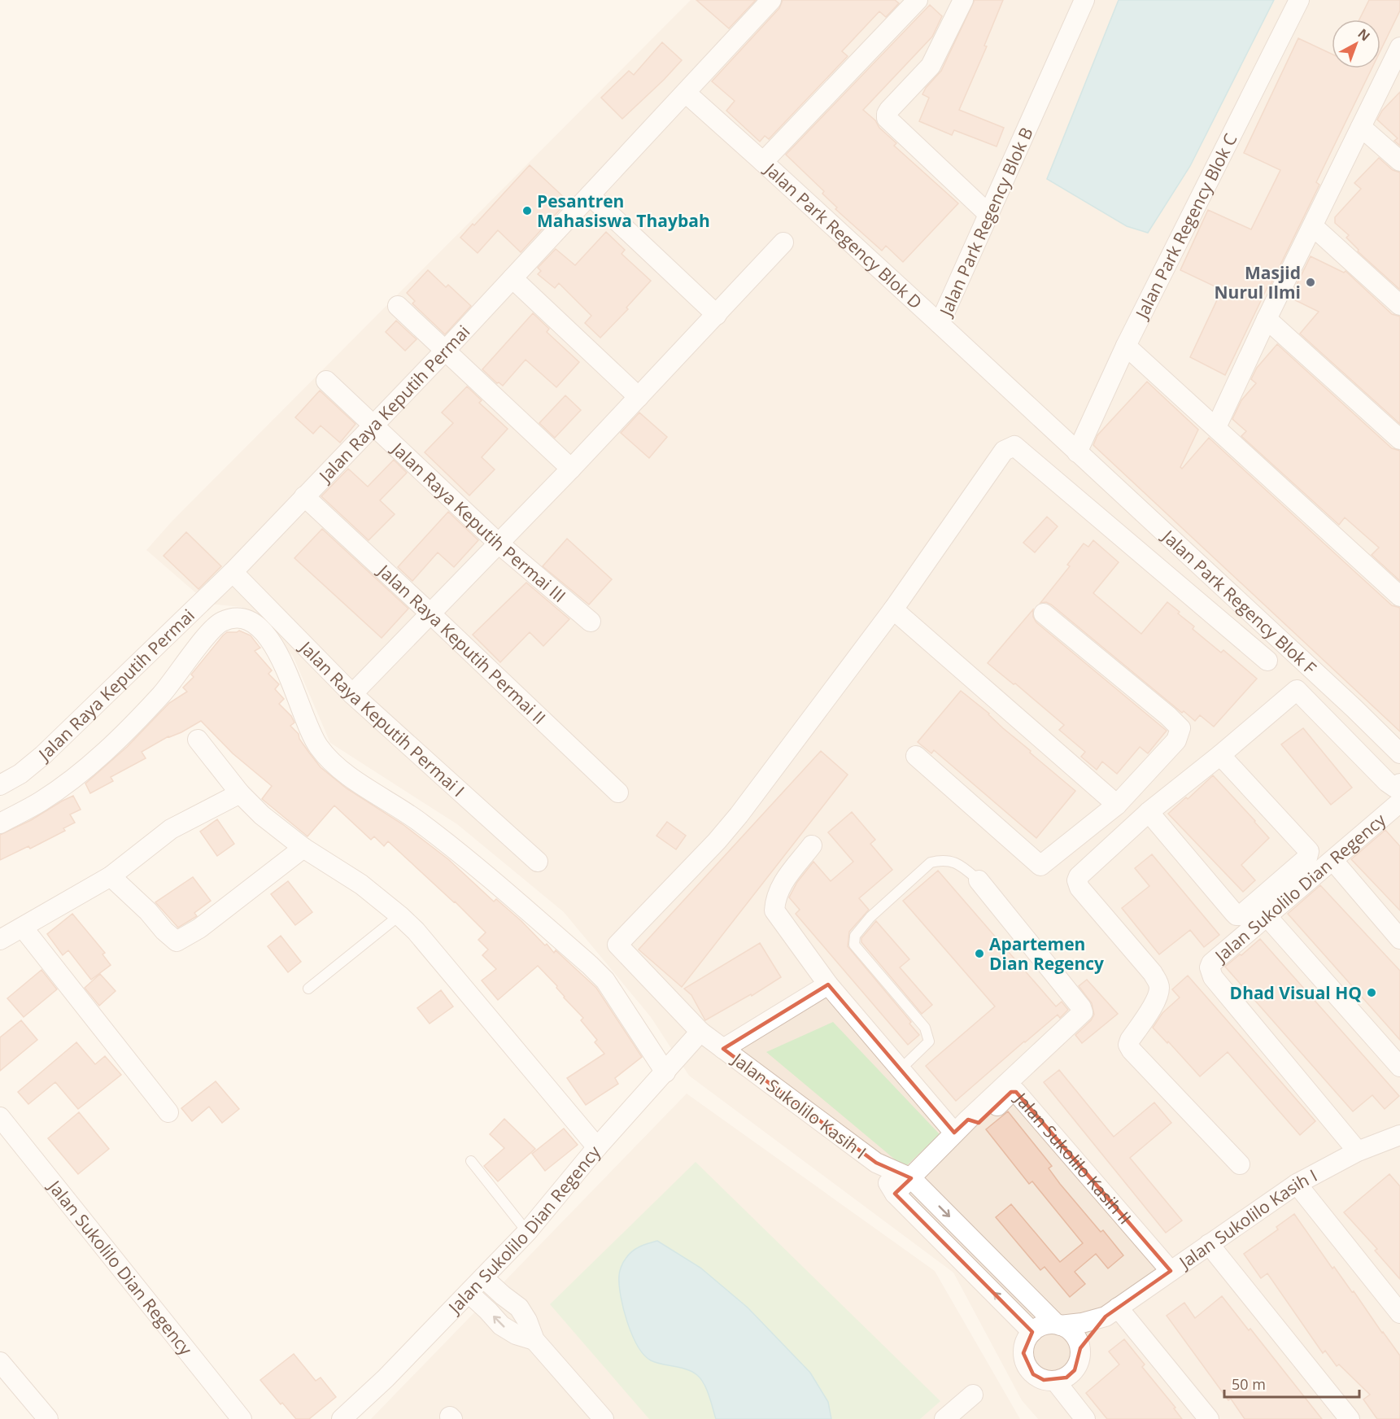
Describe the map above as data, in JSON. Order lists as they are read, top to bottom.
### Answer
{
  "streets": {
    "street": [
      "Jalan Park Regency Blok B",
      "Jalan Park Regency Blok C",
      "Jalan Park Regency Blok D",
      "Jalan Raya Keputih Permai",
      "Jalan Raya Keputih Permai III",
      "Jalan Park Regency Blok F",
      "Jalan Raya Keputih Permai II",
      "Jalan Raya Keputih Permai I",
      "Jalan Sukolilo Dian Regency",
      "Jalan Sukolilo Kasih I",
      "Jalan Sukolilo Kasih II"
    ]
  },
  "crossings": [
    ["Jalan Park Regency Blok B", "Jalan Park Regency Blok C"],
    ["Jalan Park Regency Blok B", "Jalan Park Regency Blok D"],
    ["Jalan Park Regency Blok B", "Jalan Park Regency Blok F"],
    ["Jalan Park Regency Blok C", "Jalan Park Regency Blok F"],
    ["Jalan Raya Keputih Permai", "Jalan Raya Keputih Permai III"],
    ["Jalan Raya Keputih Permai", "Jalan Raya Keputih Permai II"],
    ["Jalan Raya Keputih Permai", "Jalan Raya Keputih Permai I"],
    ["Jalan Sukolilo Dian Regency", "Jalan Sukolilo Kasih I"],
    ["Jalan Sukolilo Kasih I", "Jalan Sukolilo Kasih II"]
  ],
  "places": [
    "Pesantren Mahasiswa Thaybah",
    "Masjid Nurul Ilmi",
    "Apartemen Dian Regency",
    "Dhad Visual HQ"
  ],
  "scale_bar": "50 m",
  "north": "top right"
}
